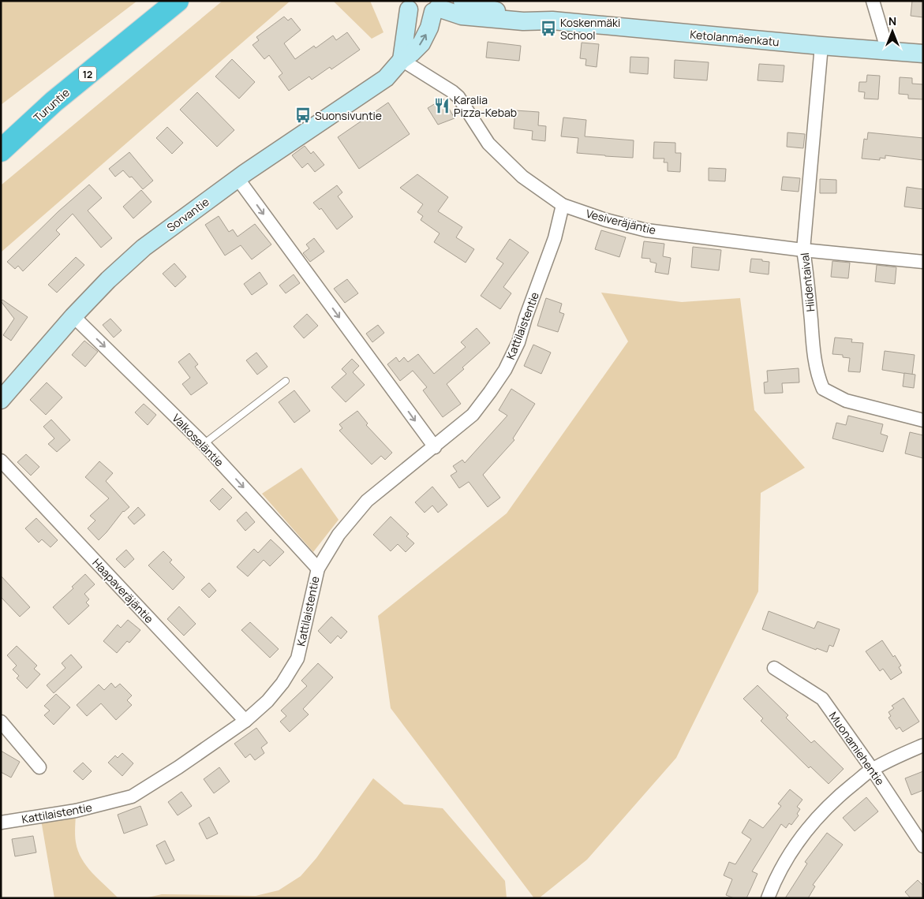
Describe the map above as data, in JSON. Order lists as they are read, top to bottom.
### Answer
{
  "streets": {
    "highway": ["12", "Turuntie"],
    "main road": ["Ketolanmäenkatu", "Sorvantie"],
    "street": [
      "Vesiveräjäntie",
      "Hiidentaival",
      "Kattilaistentie",
      "Valkoseläntie",
      "Haapaveräjäntie",
      "Muonamiehentie"
    ]
  },
  "crossings": [
    ["Ketolanmäenkatu", "Sorvantie"],
    ["Ketolanmäenkatu", "Hiidentaival"],
    ["Sorvantie", "Vesiveräjäntie"],
    ["Sorvantie", "Valkoseläntie"],
    ["Vesiveräjäntie", "Hiidentaival"],
    ["Vesiveräjäntie", "Kattilaistentie"],
    ["Kattilaistentie", "Valkoseläntie"],
    ["Kattilaistentie", "Haapaveräjäntie"]
  ],
  "one_way": ["Valkoseläntie"],
  "places": {
    "bus stop": ["Koskenmäki School", "Suonsivuntie"],
    "restaurant": ["Karalia Pizza-Kebab"]
  },
  "north": "top"
}
